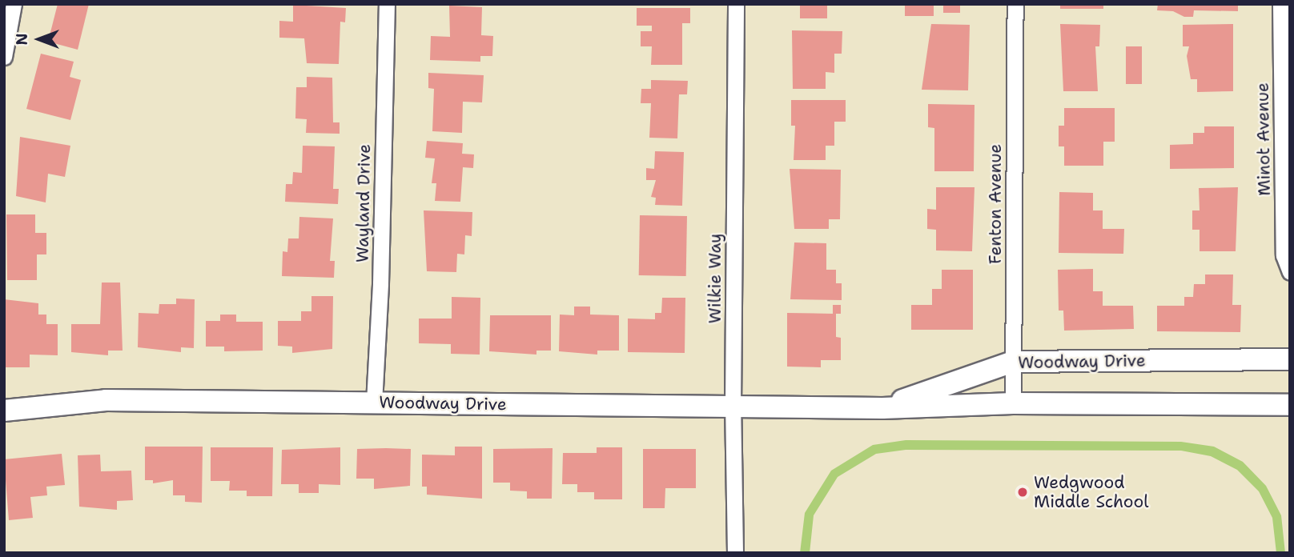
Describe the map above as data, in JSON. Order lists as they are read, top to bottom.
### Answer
{
  "streets": {
    "street": [
      "Minot Avenue",
      "Wayland Drive",
      "Fenton Avenue",
      "Wilkie Way",
      "Woodway Drive"
    ]
  },
  "crossings": [
    ["Wayland Drive", "Woodway Drive"],
    ["Fenton Avenue", "Woodway Drive"],
    ["Wilkie Way", "Woodway Drive"]
  ],
  "places": ["Wedgwood Middle School"],
  "north": "left"
}
